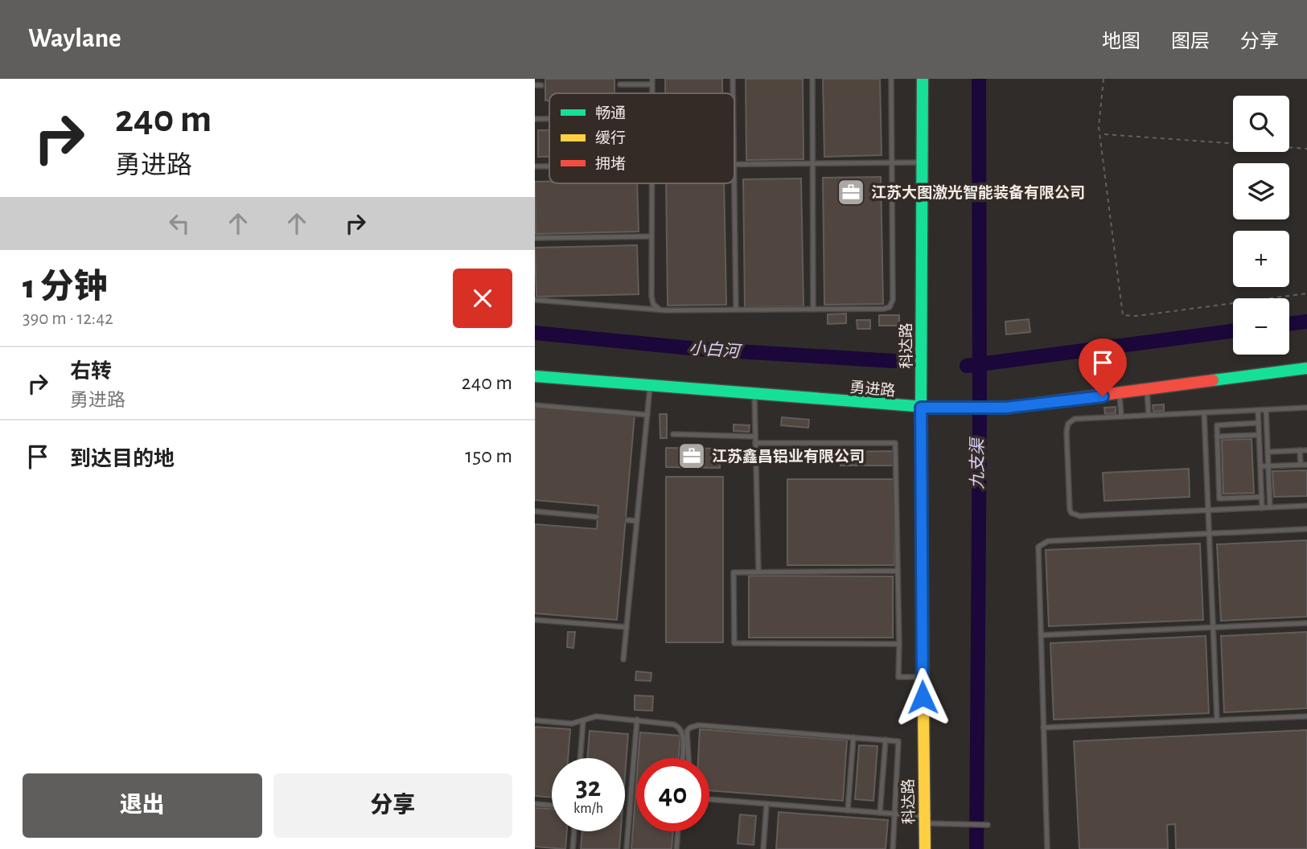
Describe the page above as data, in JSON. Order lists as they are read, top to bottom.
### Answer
{
  "streets": {
    "street": ["科达路", "勇进路"]
  },
  "crossings": [
    ["科达路", "勇进路"]
  ],
  "water": ["小白河", "九支渠"],
  "places": {
    "office": ["江苏大图激光智能装备有限公司", "江苏鑫昌铝业有限公司"]
  },
  "legend": ["畅通", "缓行", "拥堵"],
  "page": {
    "header": "Waylane",
    "nav": ["地图", "图层", "分享"],
    "turn": ["240 m", "勇进路"],
    "map_buttons": ["+", "−"],
    "heading": ["1 分钟", "390 m · 12:42"],
    "list": [
      {
        "name": "右转",
        "note": "勇进路",
        "value": "240 m"
      },
      {
        "name": "到达目的地",
        "value": "150 m"
      }
    ],
    "speed": "32 km/h",
    "limit": "40",
    "buttons": ["退出", "分享"]
  }
}
